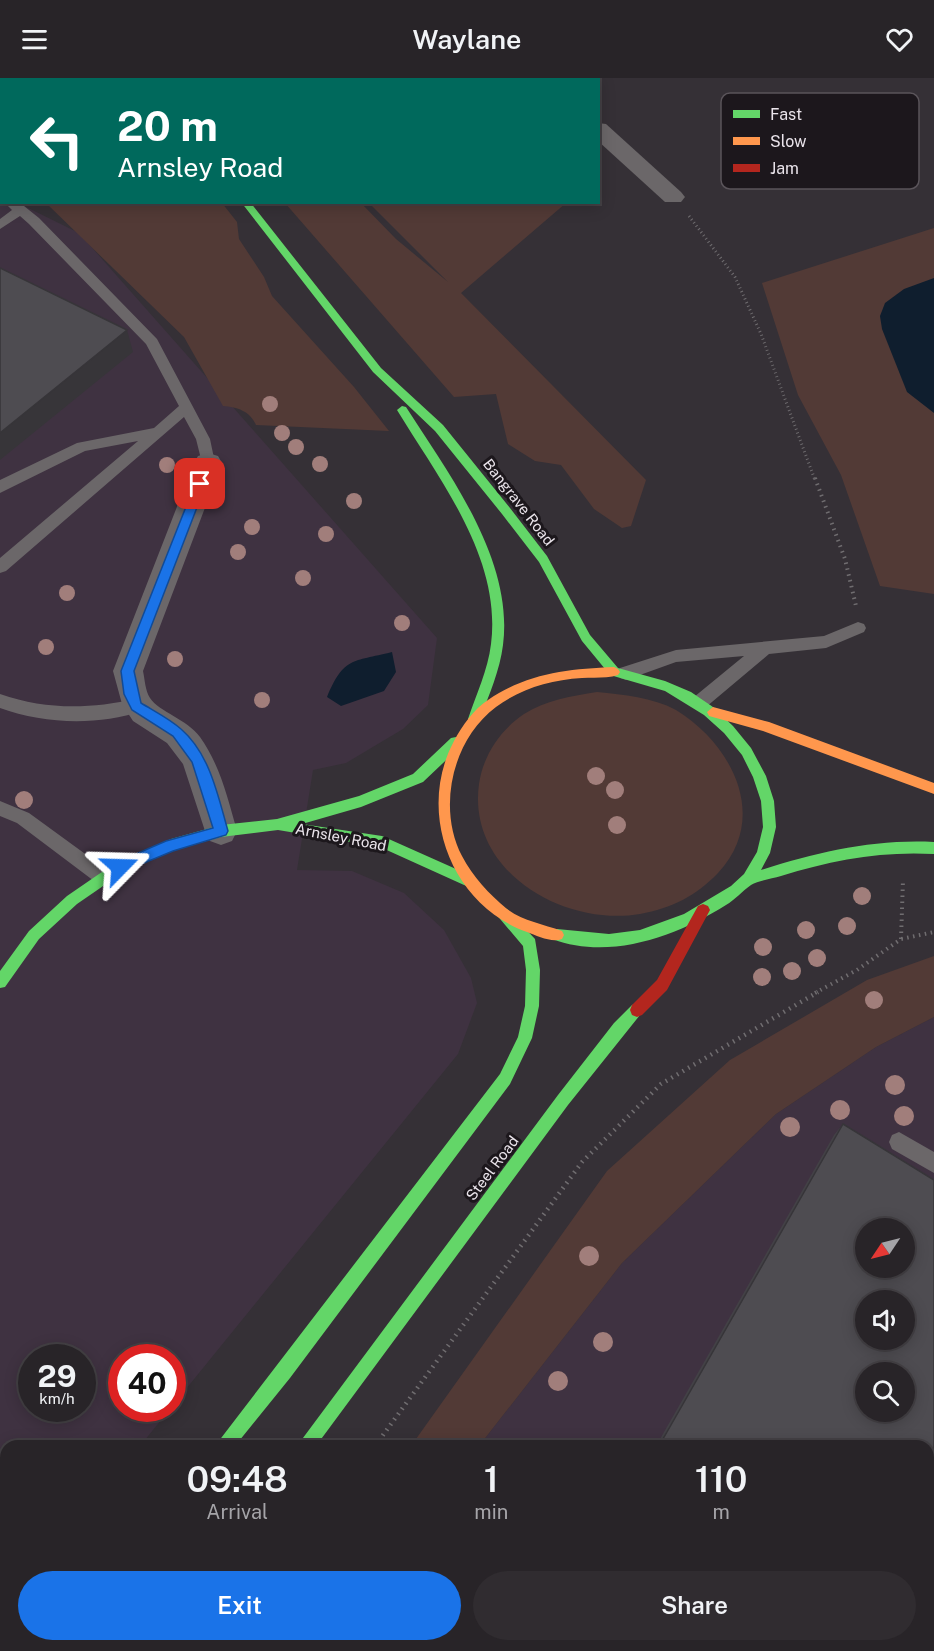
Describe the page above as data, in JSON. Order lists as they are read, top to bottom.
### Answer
{
  "streets": {
    "main road": ["Bangrave Road", "Arnsley Road", "Steel Road"]
  },
  "legend": ["Fast", "Slow", "Jam"],
  "north": "bottom left",
  "page": {
    "header": "Waylane",
    "turn": ["20 m", "Arnsley Road"],
    "speed": "29 km/h",
    "limit": "40",
    "eta": [
      "09:48",
      "Arrival",
      "1",
      "min",
      "110",
      "m"
    ],
    "buttons": ["Exit", "Share"]
  }
}
